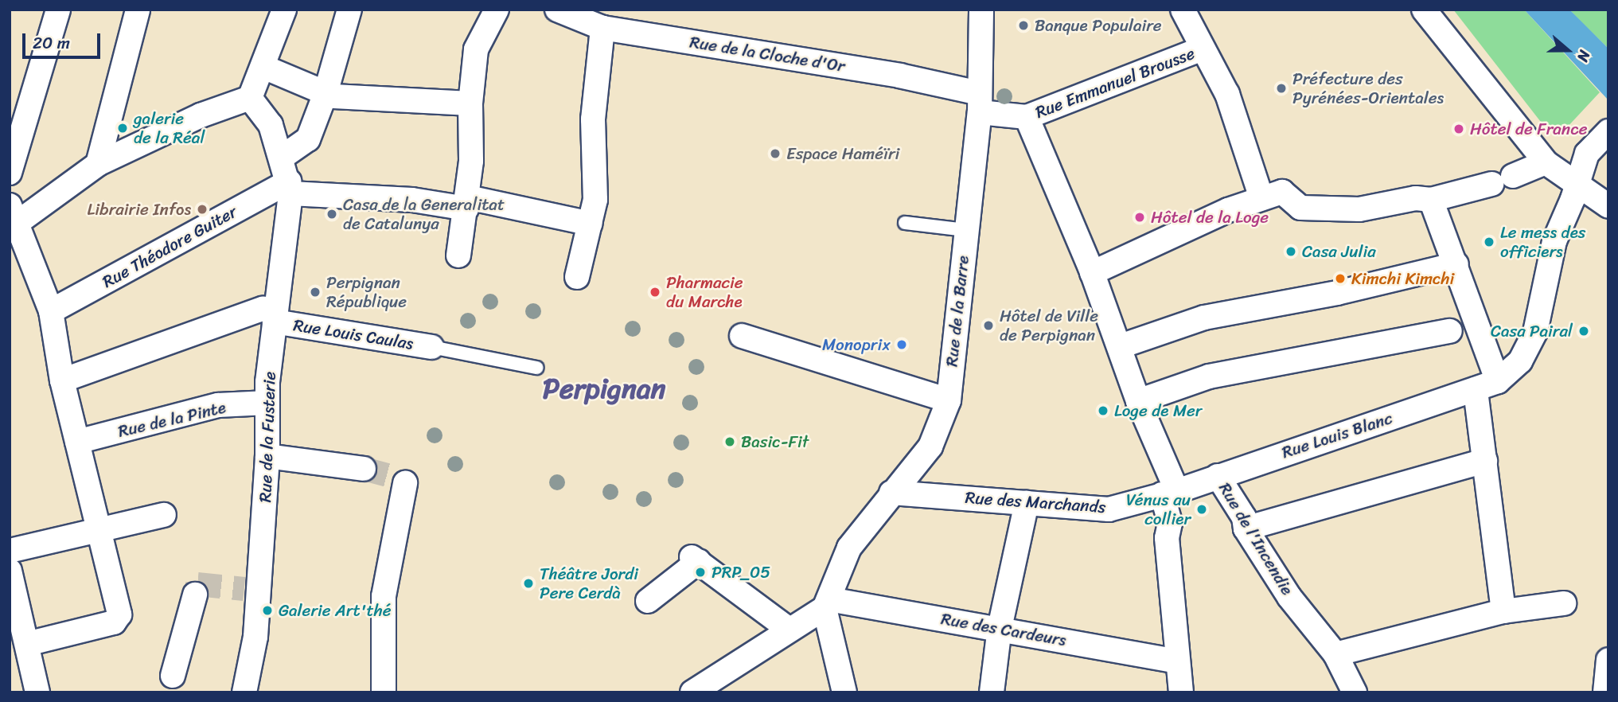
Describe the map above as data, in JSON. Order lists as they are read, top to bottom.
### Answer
{
  "streets": {
    "street": [
      "Rue de la Cloche d'Or",
      "Rue Emmanuel Brousse",
      "Rue Théodore Guiter",
      "Rue de la Barre",
      "Rue Louis Caulas",
      "Rue de la Pinte",
      "Rue Louis Blanc",
      "Rue de la Fusterie",
      "Rue des Marchands",
      "Rue de l'Incendie",
      "Rue des Cardeurs"
    ]
  },
  "crossings": [
    ["Rue de la Cloche d'Or", "Rue Emmanuel Brousse"],
    ["Rue de la Cloche d'Or", "Rue de la Barre"],
    ["Rue Théodore Guiter", "Rue de la Fusterie"],
    ["Rue de la Barre", "Rue des Marchands"],
    ["Rue de la Barre", "Rue des Cardeurs"],
    ["Rue Louis Caulas", "Rue de la Fusterie"],
    ["Rue de la Pinte", "Rue de la Fusterie"],
    ["Rue Louis Blanc", "Rue des Marchands"],
    ["Rue Louis Blanc", "Rue de l'Incendie"]
  ],
  "districts": ["Perpignan"],
  "places": [
    "Banque Populaire",
    "Préfecture des Pyrénées-Orientales",
    "galerie de la Réal",
    "Hôtel de France",
    "Espace Haméïri",
    "Librairie Infos",
    "Casa de la Generalitat de Catalunya",
    "Hôtel de la Loge",
    "Le mess des officiers",
    "Casa Julia",
    "Kimchi Kimchi",
    "Perpignan République",
    "Pharmacie du Marche",
    "Hôtel de Ville de Perpignan",
    "Casa Pairal",
    "Monoprix",
    "Loge de Mer",
    "Basic-Fit",
    "Vénus au collier",
    "PRP_05",
    "Théâtre Jordi Pere Cerdà",
    "Galerie Art'thé"
  ],
  "scale_bar": "20 m",
  "north": "right"
}
